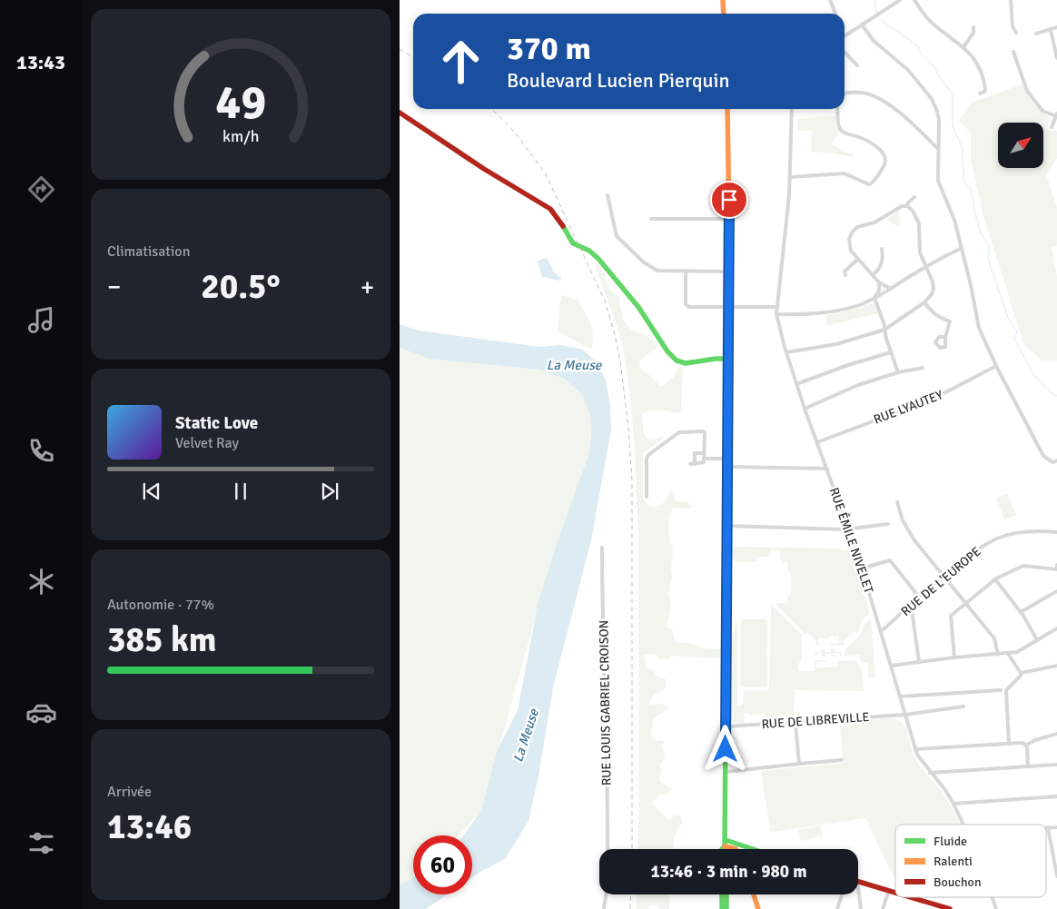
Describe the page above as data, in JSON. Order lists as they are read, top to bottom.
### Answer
{
  "streets": {
    "street": [
      "RUE LYAUTEY",
      "RUE ÉMILE NIVELET",
      "RUE DE L'EUROPE",
      "RUE LOUIS GABRIEL CROISON",
      "RUE DE LIBREVILLE"
    ]
  },
  "crossings": [
    ["RUE LYAUTEY", "RUE ÉMILE NIVELET"],
    ["RUE ÉMILE NIVELET", "RUE DE L'EUROPE"],
    ["RUE ÉMILE NIVELET", "RUE DE LIBREVILLE"]
  ],
  "water": ["La Meuse"],
  "legend": ["Fluide", "Ralenti", "Bouchon"],
  "north": "top right",
  "page": {
    "tabs": "13:43",
    "turn": ["370 m", "Boulevard Lucien Pierquin"],
    "tile": [
      "Climatisation",
      ["Autonomie · 77%", "385 km"],
      ["Arrivée", "13:46"]
    ],
    "heat": ["−", "20.5°", "+"],
    "song": ["Static Love", "Velvet Ray"],
    "limit": "60",
    "trip": "13:46 · 3 min · 980 m",
    "gauge": ["49", "km/h"]
  }
}
